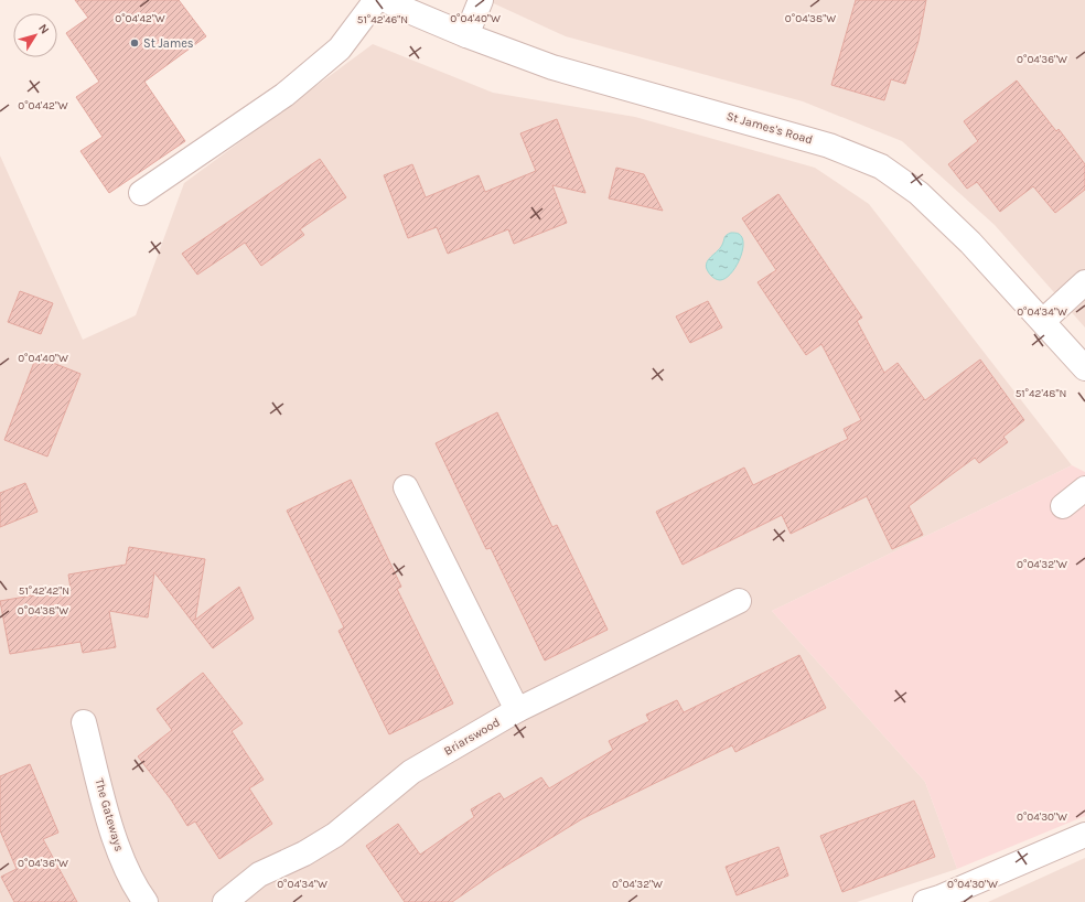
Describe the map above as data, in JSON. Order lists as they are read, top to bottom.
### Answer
{
  "streets": {
    "street": ["St James's Road", "Briarswood", "The Gateways"]
  },
  "places": ["St James"],
  "north": "top right",
  "coordinates": [
    "0°04'42\"W",
    "0°04'40\"W",
    "0°04'38\"W",
    "51°42'46\"N",
    "0°04'36\"W",
    "0°04'34\"W",
    "51°42'48\"N",
    "0°04'32\"W",
    "51°42'42\"N",
    "0°04'30\"W"
  ]
}
